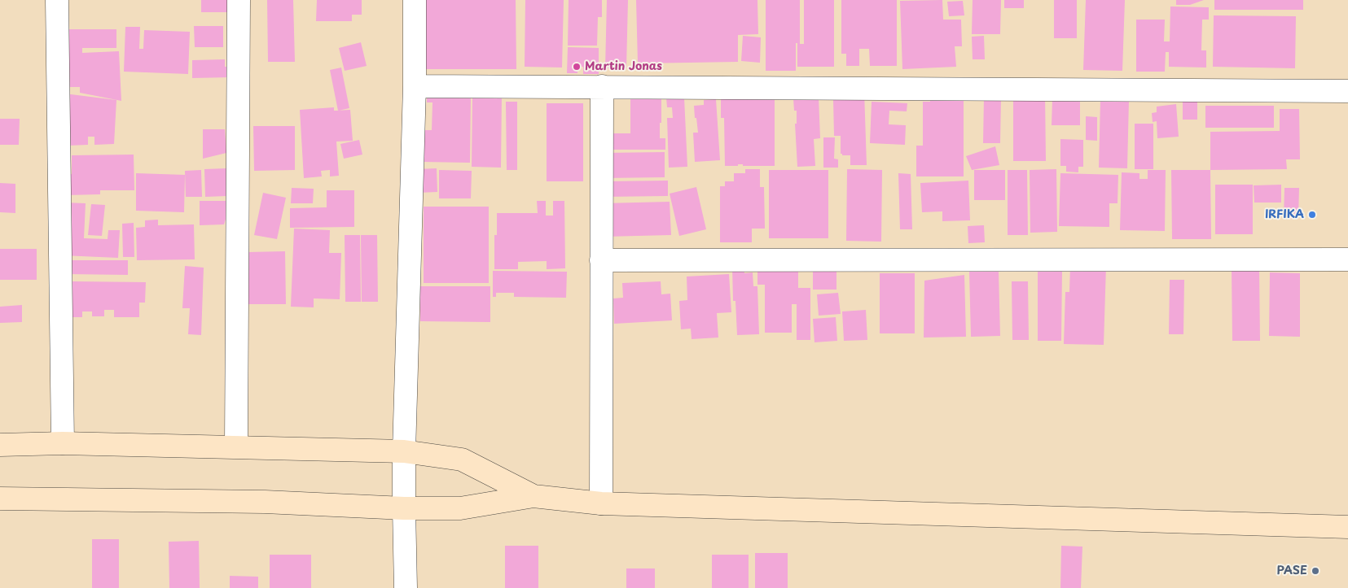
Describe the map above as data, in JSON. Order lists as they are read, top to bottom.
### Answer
{
  "places": ["Martin Jonas", "IRFIKA", "PASE"]
}
